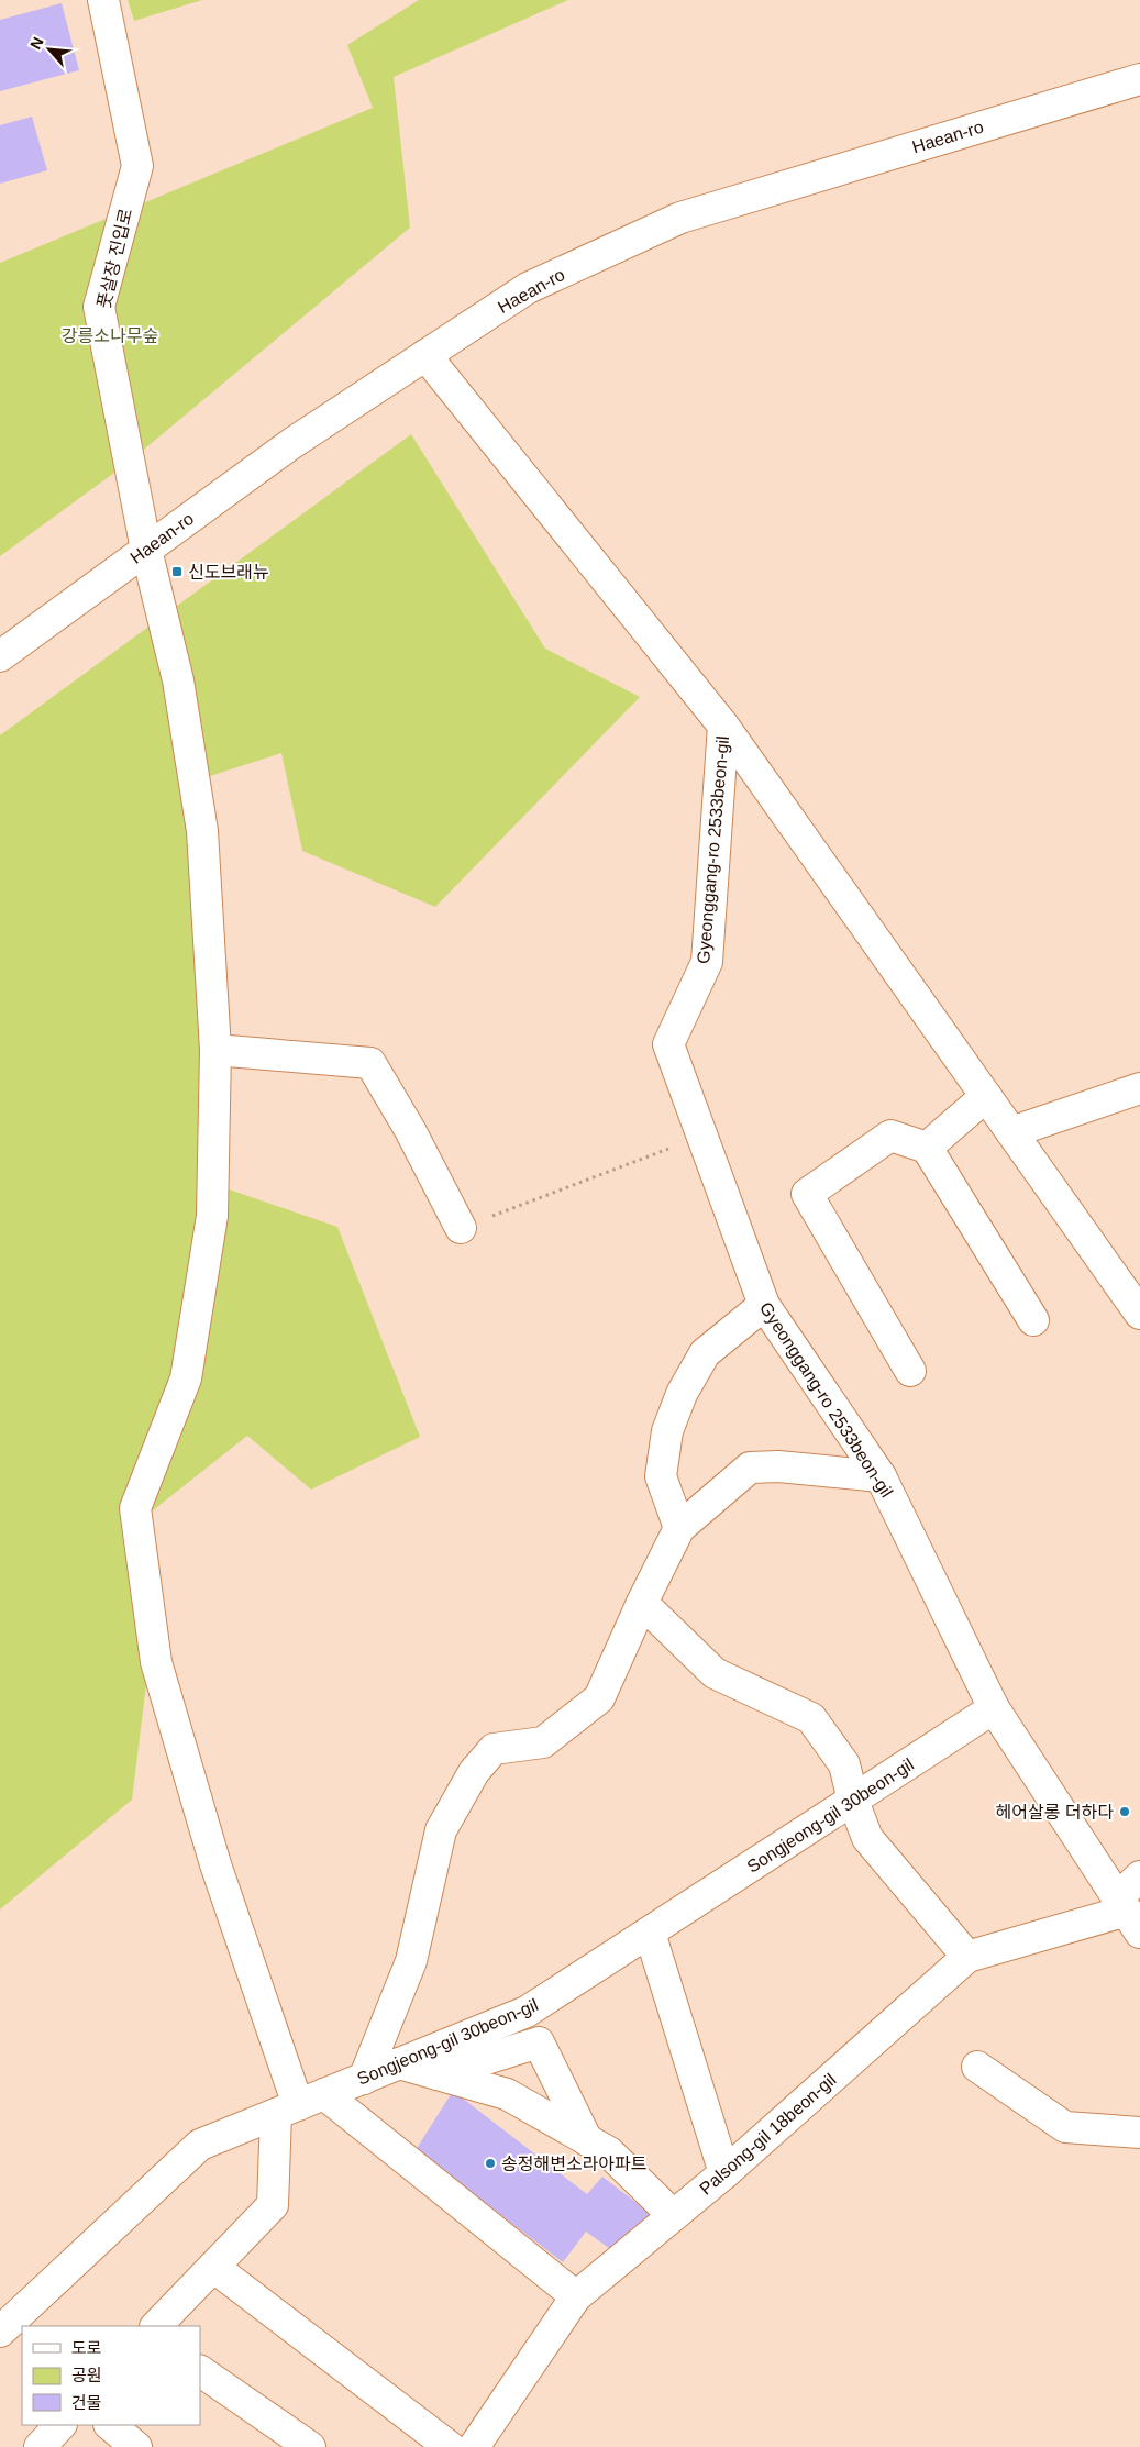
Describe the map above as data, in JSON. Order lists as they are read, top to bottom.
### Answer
{
  "streets": {
    "street": [
      "Haean-ro",
      "풋살장 진입로",
      "Gyeonggang-ro 2533beon-gil",
      "Songjeong-gil 30beon-gil",
      "Palsong-gil 18beon-gil"
    ]
  },
  "crossings": [
    ["Haean-ro", "풋살장 진입로"],
    ["풋살장 진입로", "Songjeong-gil 30beon-gil"],
    ["Gyeonggang-ro 2533beon-gil", "Songjeong-gil 30beon-gil"],
    ["Gyeonggang-ro 2533beon-gil", "Palsong-gil 18beon-gil"]
  ],
  "parks": ["강릉소나무숲"],
  "places": {
    "transit": ["신도브래뉴"],
    "other": ["헤어살롱 더하다", "송정해변소라아파트"]
  },
  "legend": ["도로", "공원", "건물"],
  "north": "top left"
}
